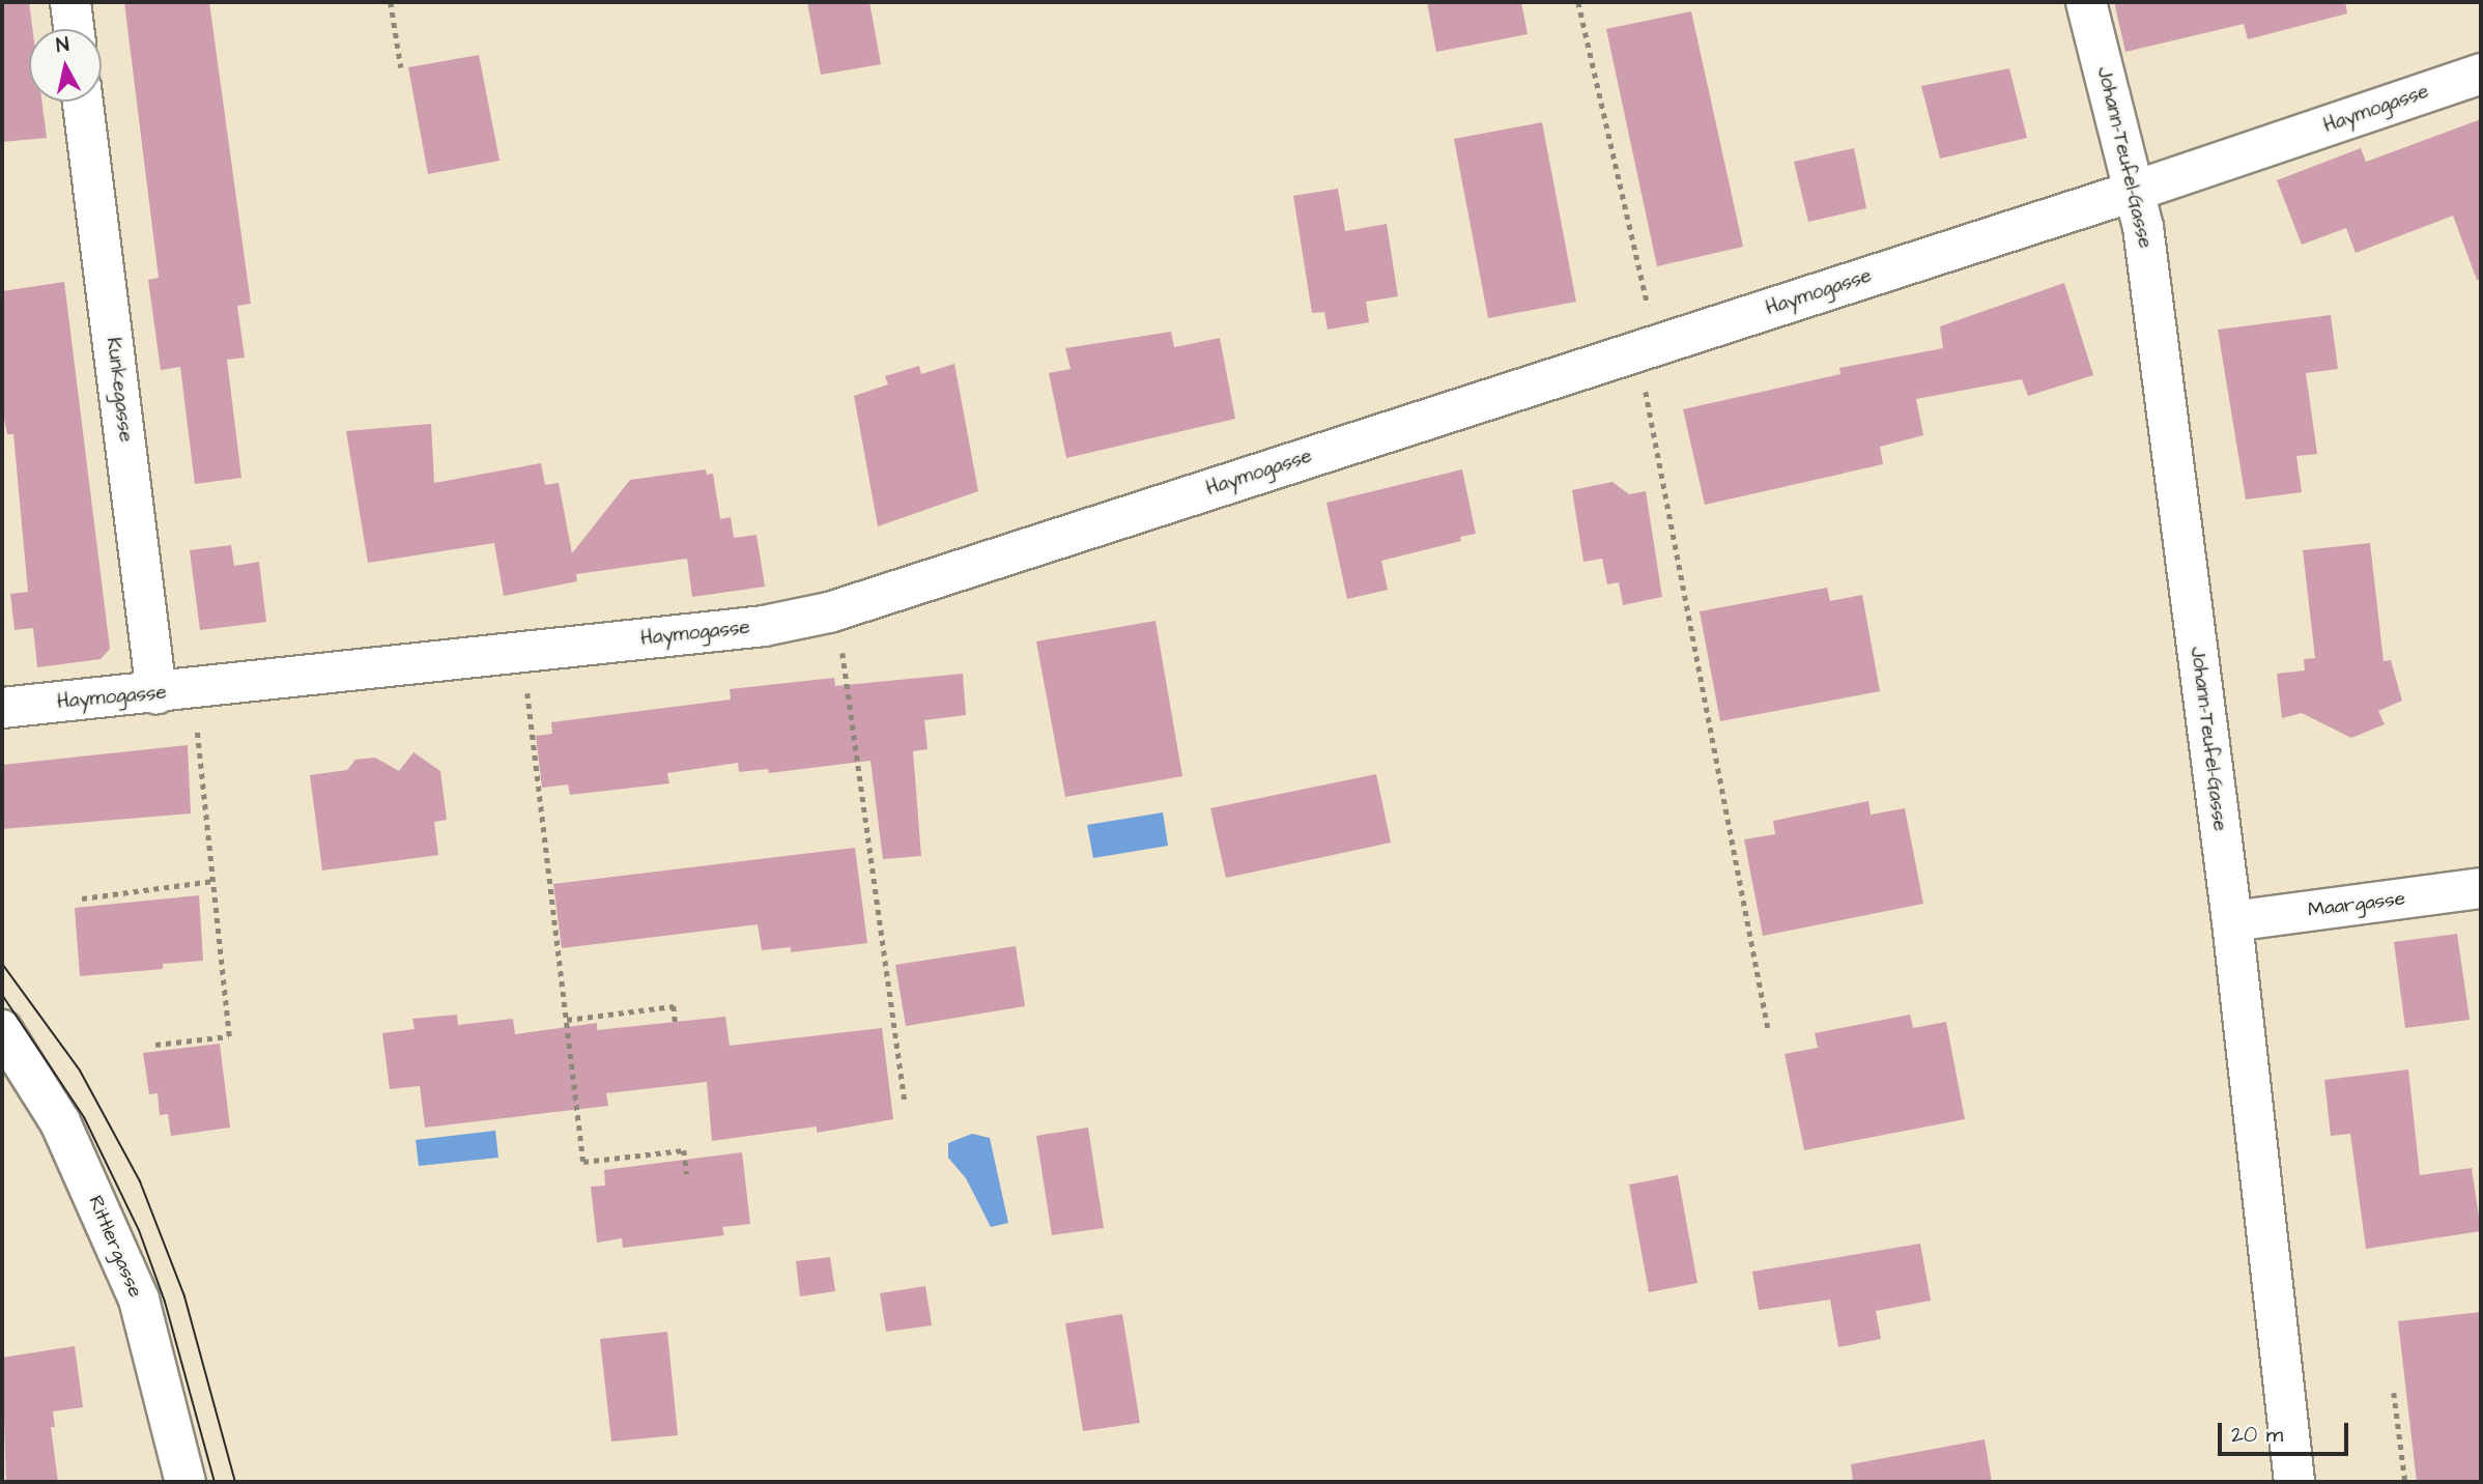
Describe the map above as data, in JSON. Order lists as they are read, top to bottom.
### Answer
{
  "streets": {
    "street": [
      "Haymogasse",
      "Johann-Teufel-Gasse",
      "Kunkegasse",
      "Maargasse",
      "Rittlergasse"
    ]
  },
  "crossings": [
    ["Haymogasse", "Johann-Teufel-Gasse"],
    ["Haymogasse", "Kunkegasse"],
    ["Johann-Teufel-Gasse", "Maargasse"]
  ],
  "scale_bar": "20 m",
  "north": "top"
}
